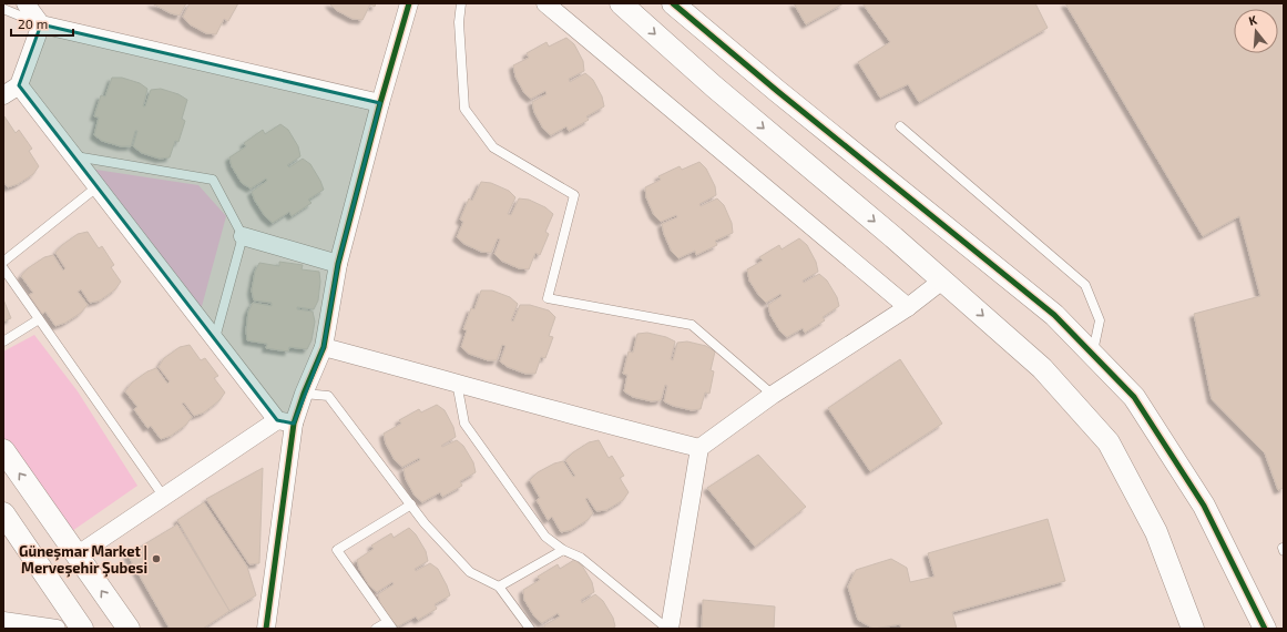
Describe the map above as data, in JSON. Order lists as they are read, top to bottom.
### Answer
{
  "places": ["Güneşmar Market | Merveşehir Şubesi"],
  "scale_bar": "20 m",
  "north": "top"
}
